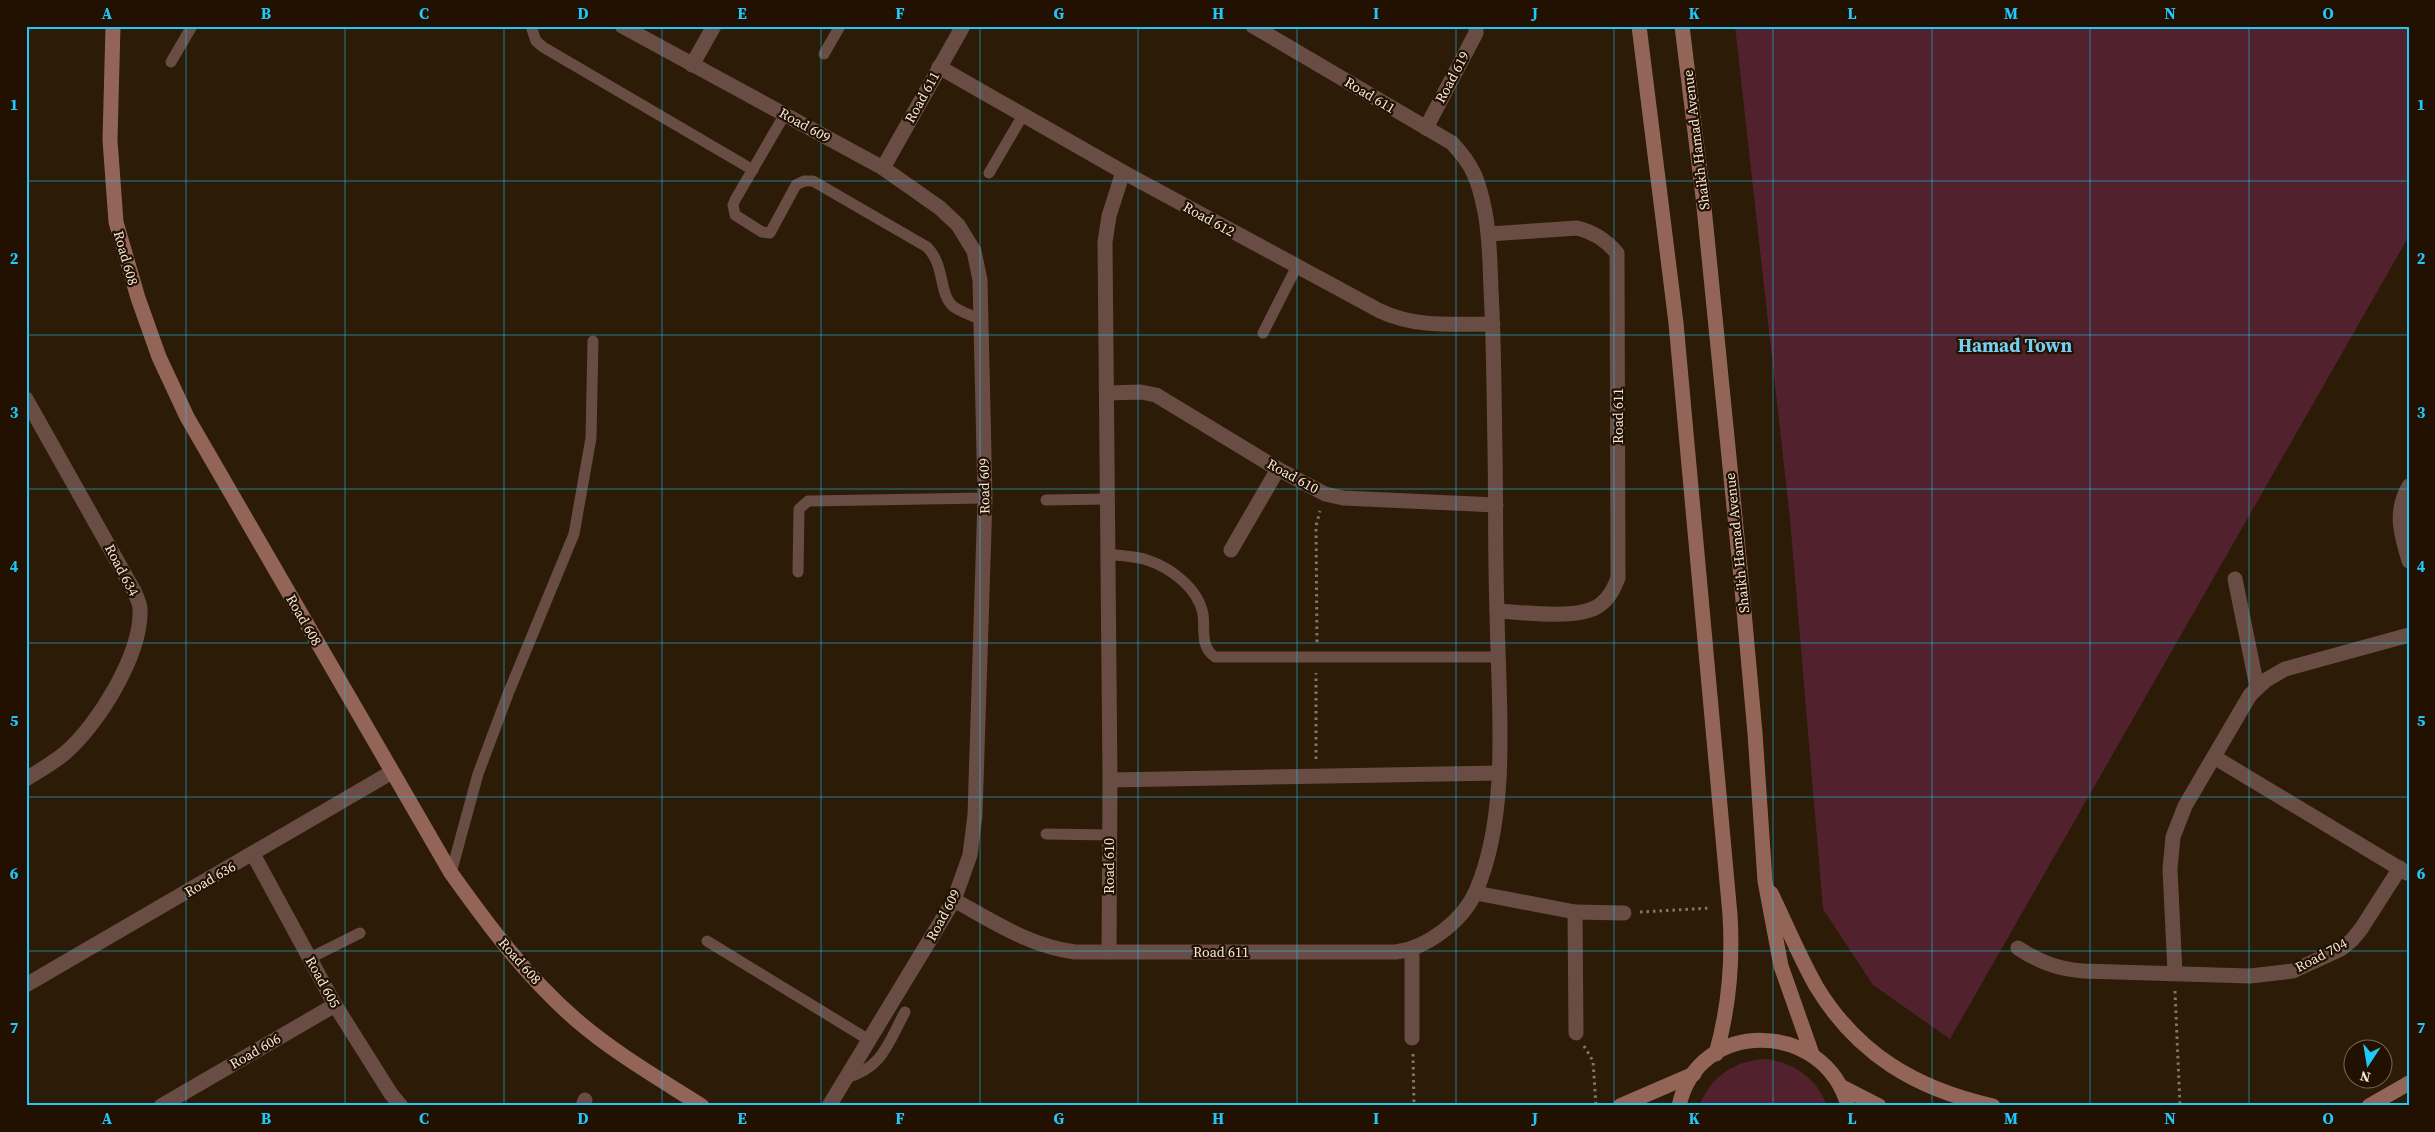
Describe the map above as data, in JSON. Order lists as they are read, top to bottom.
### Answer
{
  "streets": {
    "main road": ["Shaikh Hamad Avenue", "Road 608"],
    "street": [
      "Road 619",
      "Road 611",
      "Road 609",
      "Road 612",
      "Road 610",
      "Road 634",
      "Road 636",
      "Road 704",
      "Road 605",
      "Road 606"
    ]
  },
  "crossings": [
    ["Road 619", "Road 611"],
    ["Road 611", "Road 609"],
    ["Road 611", "Road 612"],
    ["Road 611", "Road 610"],
    ["Road 612", "Road 610"],
    ["Road 608", "Road 636"],
    ["Road 636", "Road 605"],
    ["Road 605", "Road 606"]
  ],
  "districts": ["Hamad Town"],
  "north": "bottom",
  "grid": {
    "columns": [
      "A",
      "B",
      "C",
      "D",
      "E",
      "F",
      "G",
      "H",
      "I",
      "J",
      "K",
      "L",
      "M",
      "N",
      "O"
    ],
    "rows": [
      "1",
      "2",
      "3",
      "4",
      "5",
      "6",
      "7"
    ]
  }
}
